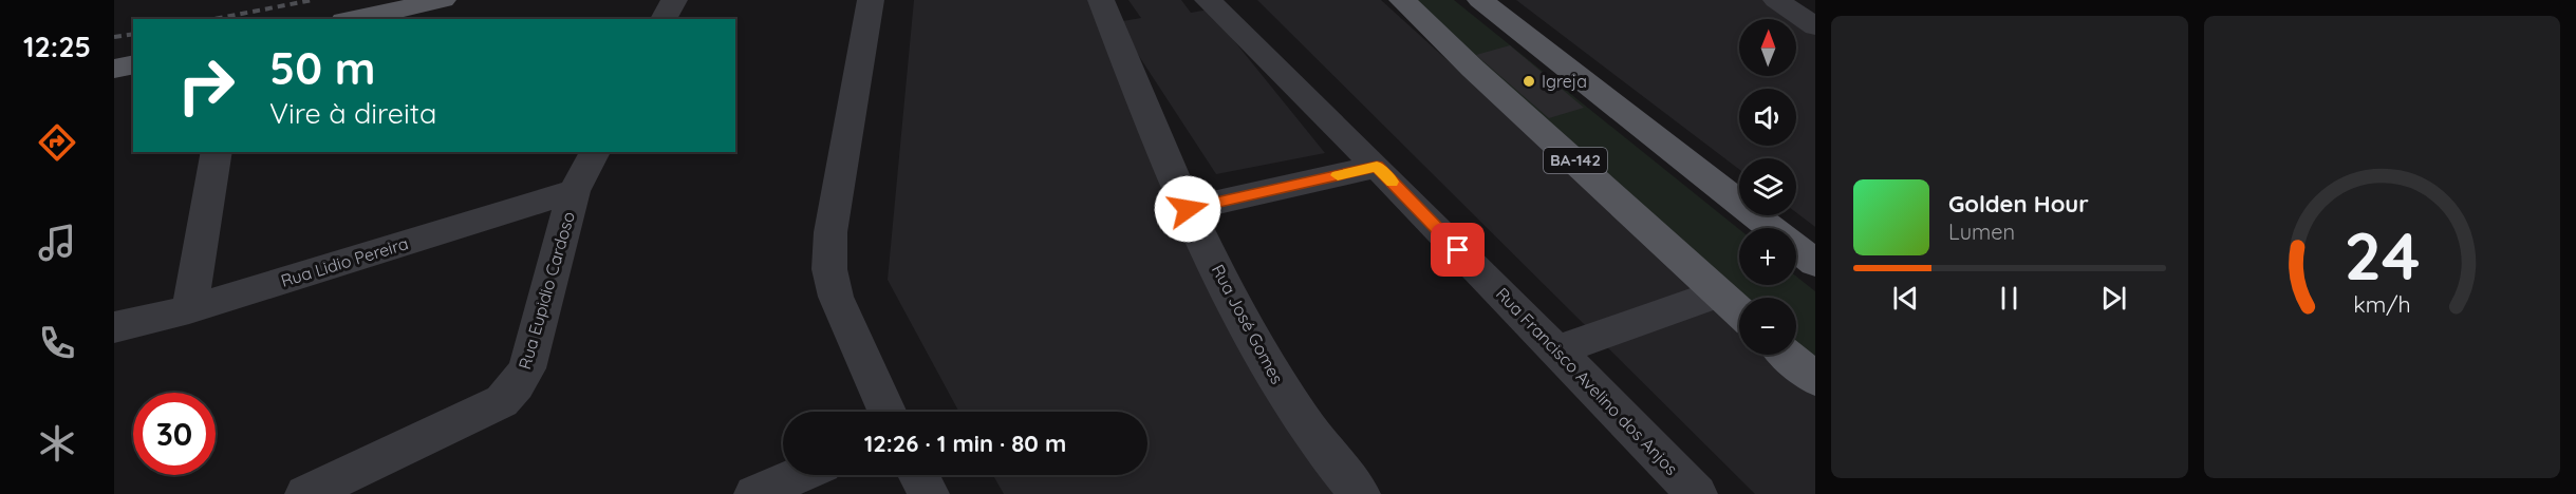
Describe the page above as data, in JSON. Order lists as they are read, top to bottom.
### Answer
{
  "streets": {
    "main road": ["BA-142"],
    "street": [
      "Rua Lidio Pereira",
      "Rua Eupidio Cardoso",
      "Rua José Gomes",
      "Rua Francisco Avelino dos Anjos"
    ]
  },
  "crossings": [
    ["Rua Lidio Pereira", "Rua Eupidio Cardoso"]
  ],
  "places": ["Igreja"],
  "north": "top",
  "page": {
    "tabs": "12:25",
    "map_buttons": ["+", "−"],
    "turn": ["50 m", "Vire à direita"],
    "song": ["Golden Hour", "Lumen"],
    "limit": "30",
    "trip": "12:26 · 1 min · 80 m",
    "gauge": ["24", "km/h"]
  }
}
